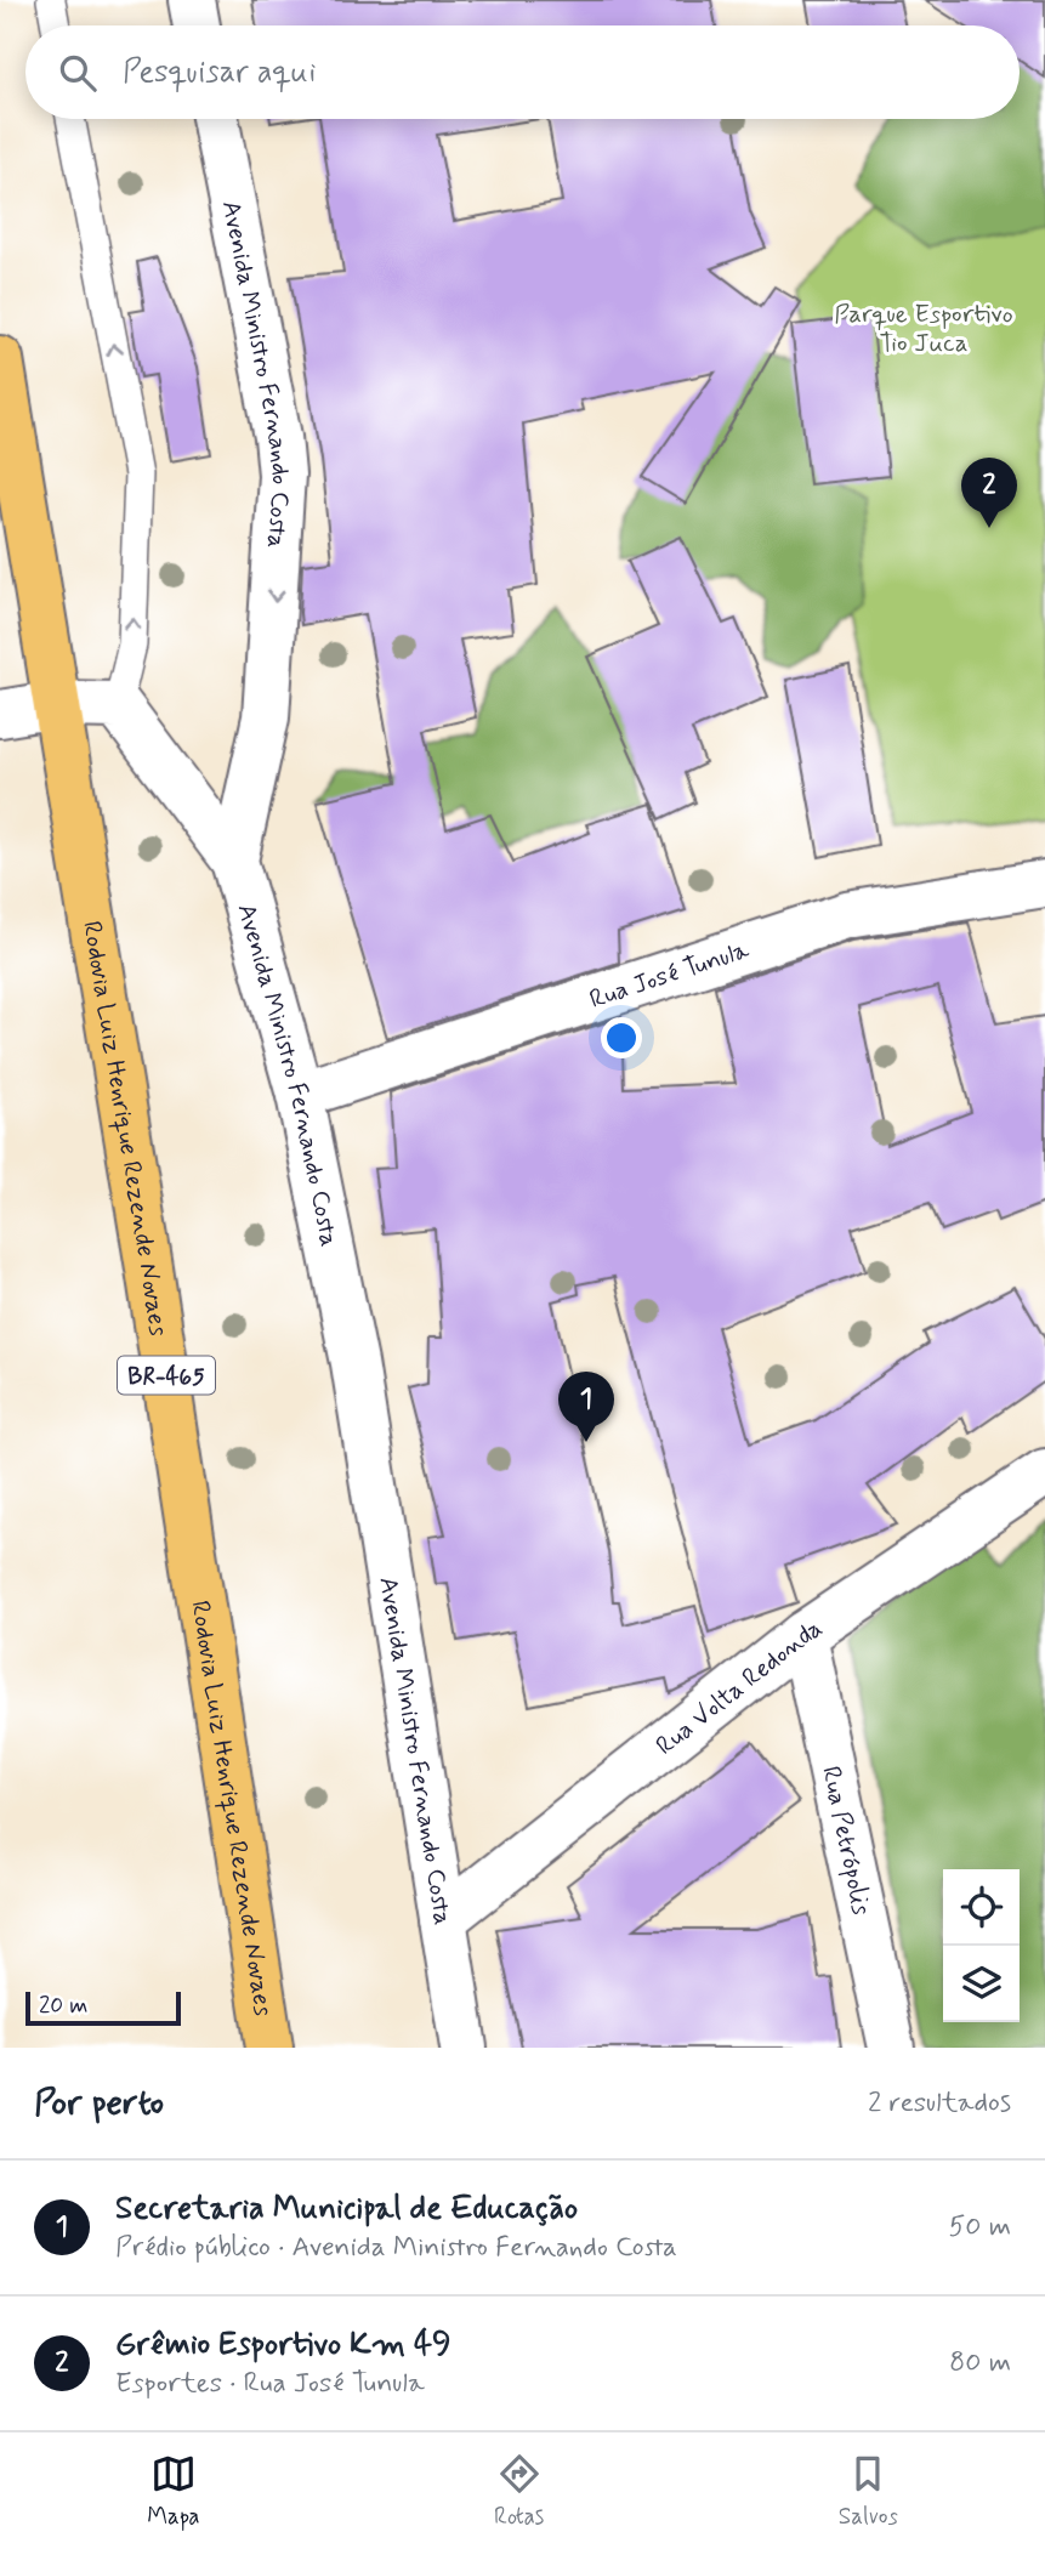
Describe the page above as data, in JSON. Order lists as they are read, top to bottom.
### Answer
{
  "streets": {
    "highway": ["Rodovia Luiz Henrique Rezende Novaes", "BR-465"],
    "street": [
      "Avenida Ministro Fernando Costa",
      "Rua José Tunula",
      "Rua Volta Redonda",
      "Rua Petrópolis"
    ]
  },
  "crossings": [
    ["Avenida Ministro Fernando Costa", "Rua José Tunula"],
    ["Avenida Ministro Fernando Costa", "Rua Volta Redonda"],
    ["Rua Volta Redonda", "Rua Petrópolis"]
  ],
  "one_way": ["Avenida Ministro Fernando Costa"],
  "parks": ["Parque Esportivo Tio Juca"],
  "scale_bar": "20 m",
  "page": {
    "search": "Pesquisar aqui",
    "pins": ["2", "1"],
    "scale": "20 m",
    "heading": ["Por perto", "2 resultados"],
    "list": [
      {
        "mark": "1",
        "name": "Secretaria Municipal de Educação",
        "note": "Prédio público · Avenida Ministro Fernando Costa",
        "value": "50 m"
      },
      {
        "mark": "2",
        "name": "Grêmio Esportivo Km 49",
        "note": "Esportes · Rua José Tunula",
        "value": "80 m"
      }
    ],
    "nav": ["Mapa", "Rotas", "Salvos"]
  }
}
